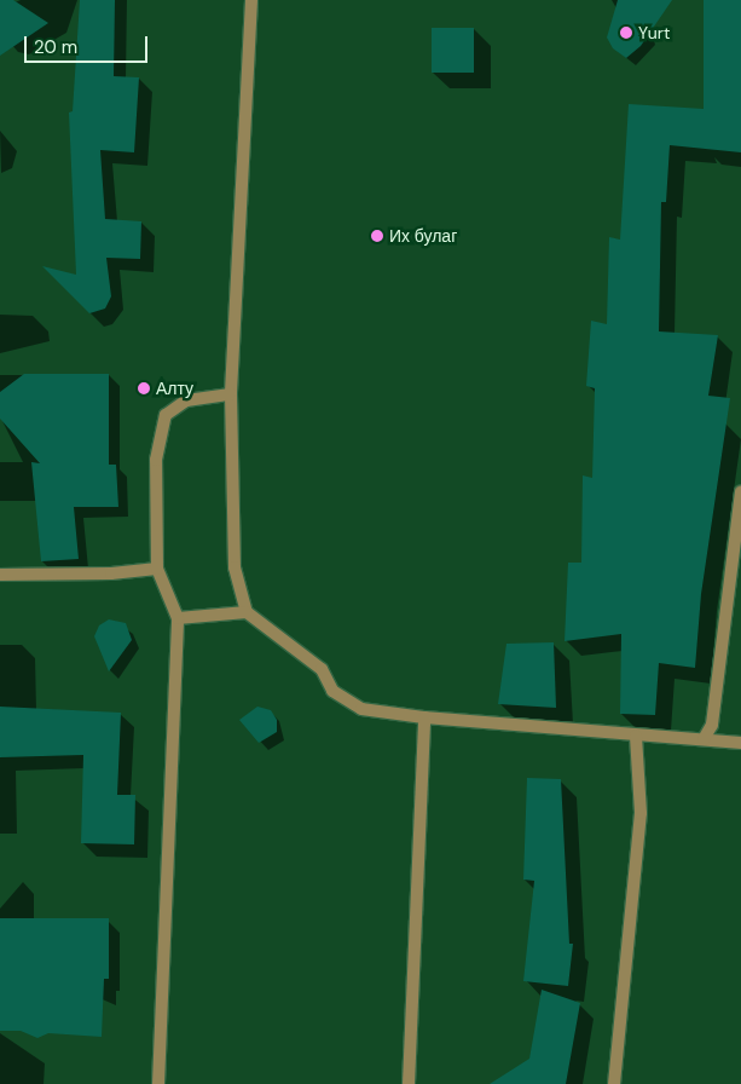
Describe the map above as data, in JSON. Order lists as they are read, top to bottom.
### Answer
{
  "places": ["Yurt", "Их булаг", "Алту"],
  "scale_bar": "20 m"
}
